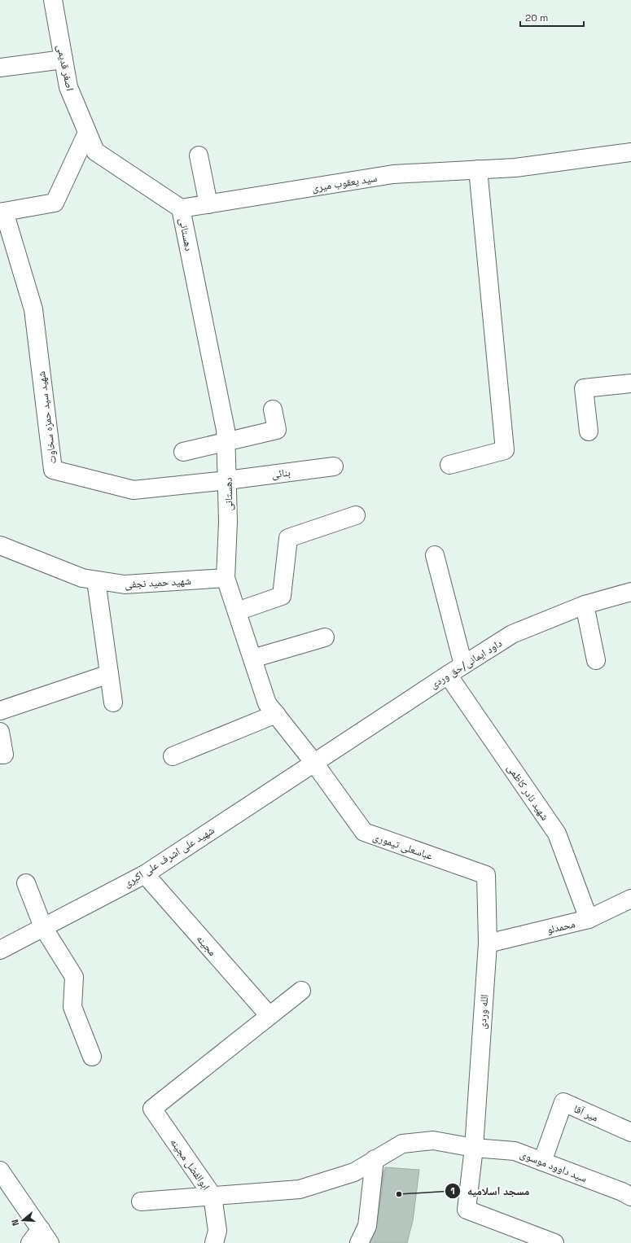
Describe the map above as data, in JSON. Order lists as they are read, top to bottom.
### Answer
{
  "streets": {
    "street": [
      "اصغر قدیمی",
      "سید یعقوب میری",
      "دهستانی",
      "شهید سید حمزه سخاوت",
      "بنائی",
      "شهید حمید نجفی",
      "داود ایمانی/حق وردی",
      "شهید نادر کاظمی",
      "عباسعلی تیموری",
      "شهید علی اشرف علی اکبری",
      "محمدلو",
      "مجینه",
      "الله وردی",
      "میر آقا",
      "ابوالفضل مجینه",
      "سید داوود موسوی"
    ]
  },
  "crossings": [
    ["اصغر قدیمی", "شهید سید حمزه سخاوت"],
    ["سید یعقوب میری", "دهستانی"],
    ["دهستانی", "شهید سید حمزه سخاوت"],
    ["دهستانی", "بنائی"],
    ["دهستانی", "شهید حمید نجفی"],
    ["دهستانی", "داود ایمانی/حق وردی"],
    ["دهستانی", "عباسعلی تیموری"],
    ["دهستانی", "شهید علی اشرف علی اکبری"],
    ["شهید سید حمزه سخاوت", "بنائی"],
    ["داود ایمانی/حق وردی", "شهید نادر کاظمی"],
    ["داود ایمانی/حق وردی", "عباسعلی تیموری"],
    ["داود ایمانی/حق وردی", "شهید علی اشرف علی اکبری"],
    ["شهید نادر کاظمی", "محمدلو"],
    ["عباسعلی تیموری", "شهید علی اشرف علی اکبری"],
    ["عباسعلی تیموری", "الله وردی"],
    ["شهید علی اشرف علی اکبری", "مجینه"],
    ["محمدلو", "الله وردی"],
    ["مجینه", "ابوالفضل مجینه"],
    ["الله وردی", "سید داوود موسوی"],
    ["میر آقا", "سید داوود موسوی"],
    ["ابوالفضل مجینه", "سید داوود موسوی"]
  ],
  "places": ["مسجد اسلامیه"],
  "scale_bar": "20 m",
  "north": "left"
}
